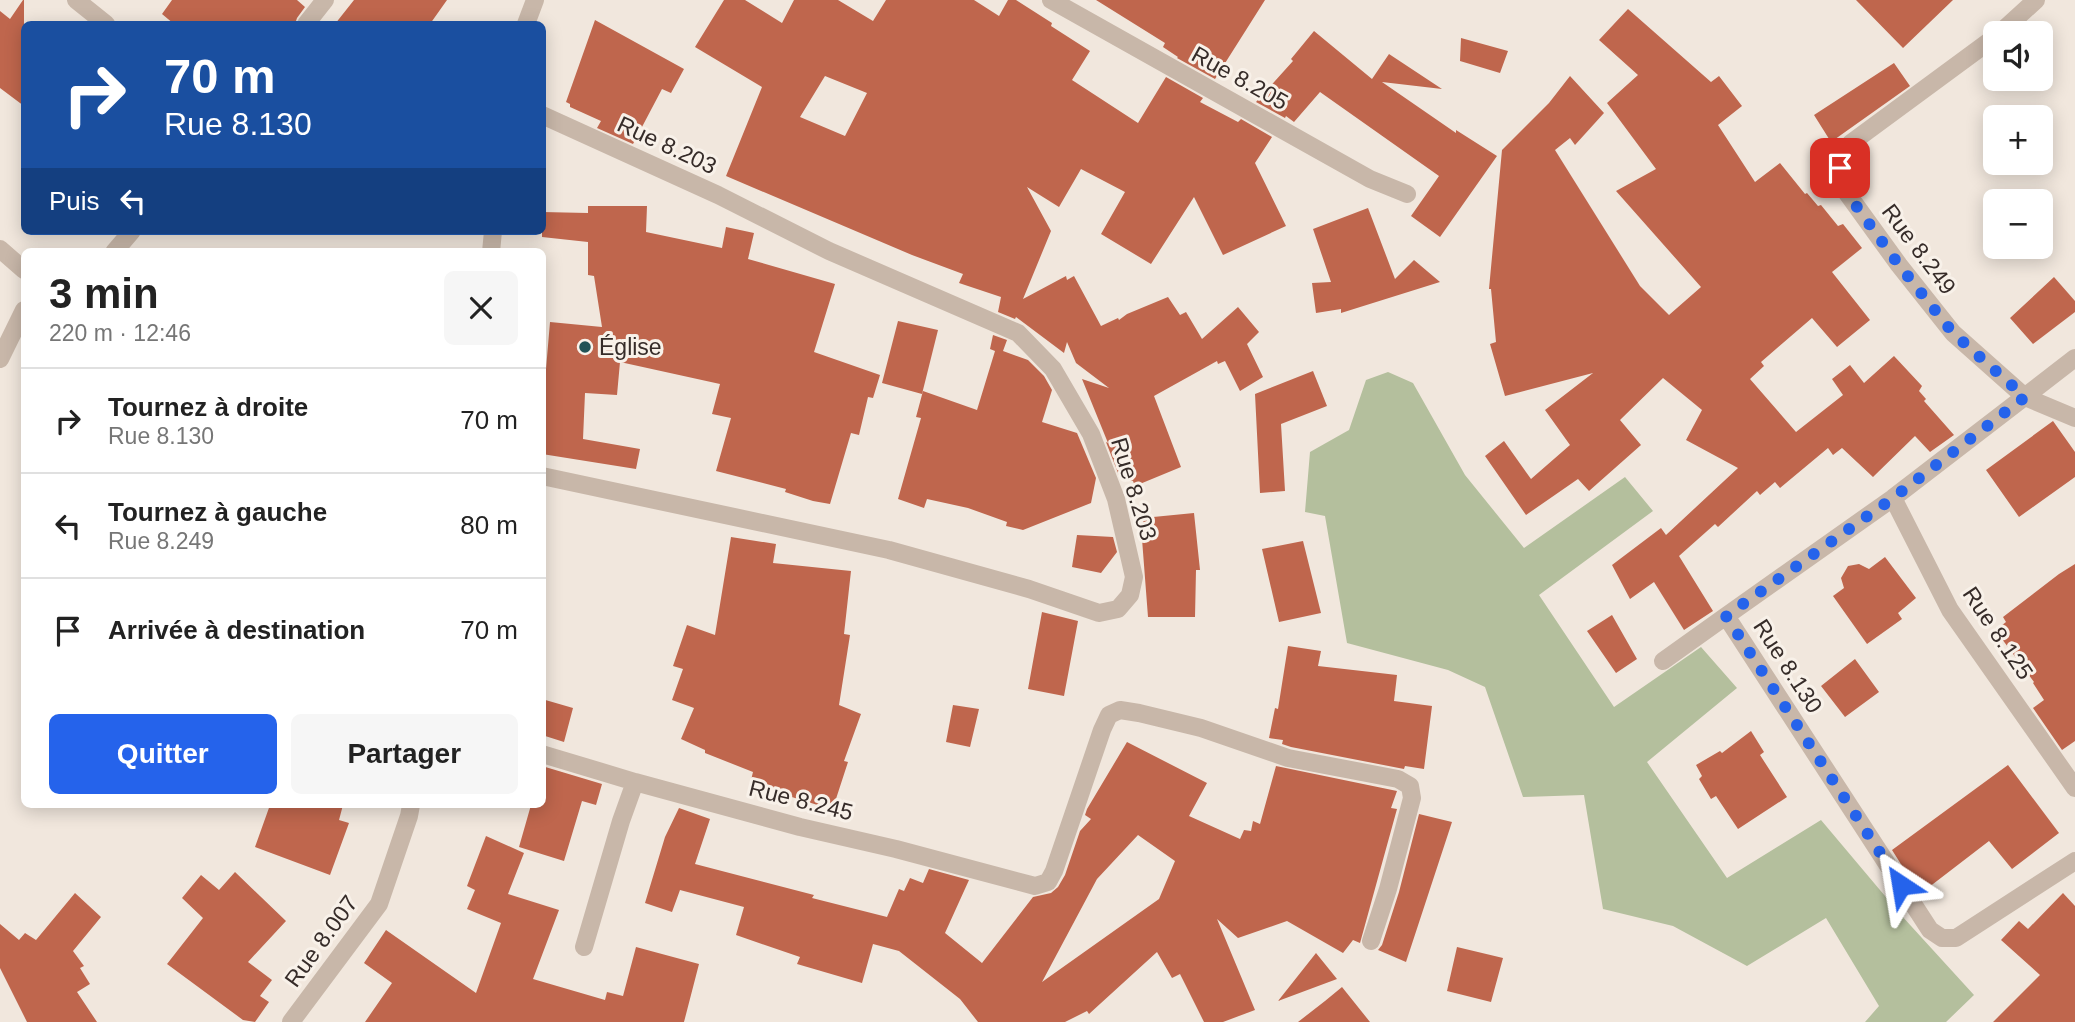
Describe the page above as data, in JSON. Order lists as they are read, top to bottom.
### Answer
{
  "streets": {
    "street": [
      "Rue 8.205",
      "Rue 8.203",
      "Rue 8.249",
      "Rue 8.125",
      "Rue 8.130",
      "Rue 8.245",
      "Rue 8.007"
    ]
  },
  "crossings": [
    ["Rue 8.249", "Rue 8.130"],
    ["Rue 8.125", "Rue 8.130"]
  ],
  "places": ["Église"],
  "page": {
    "map_buttons": ["+", "−"],
    "turn": ["70 m", "Rue 8.130"],
    "then": "Puis",
    "heading": ["3 min", "220 m · 12:46"],
    "list": [
      {
        "name": "Tournez à droite",
        "note": "Rue 8.130",
        "value": "70 m"
      },
      {
        "name": "Tournez à gauche",
        "note": "Rue 8.249",
        "value": "80 m"
      },
      {
        "name": "Arrivée à destination",
        "value": "70 m"
      }
    ],
    "buttons": ["Quitter", "Partager"]
  }
}
